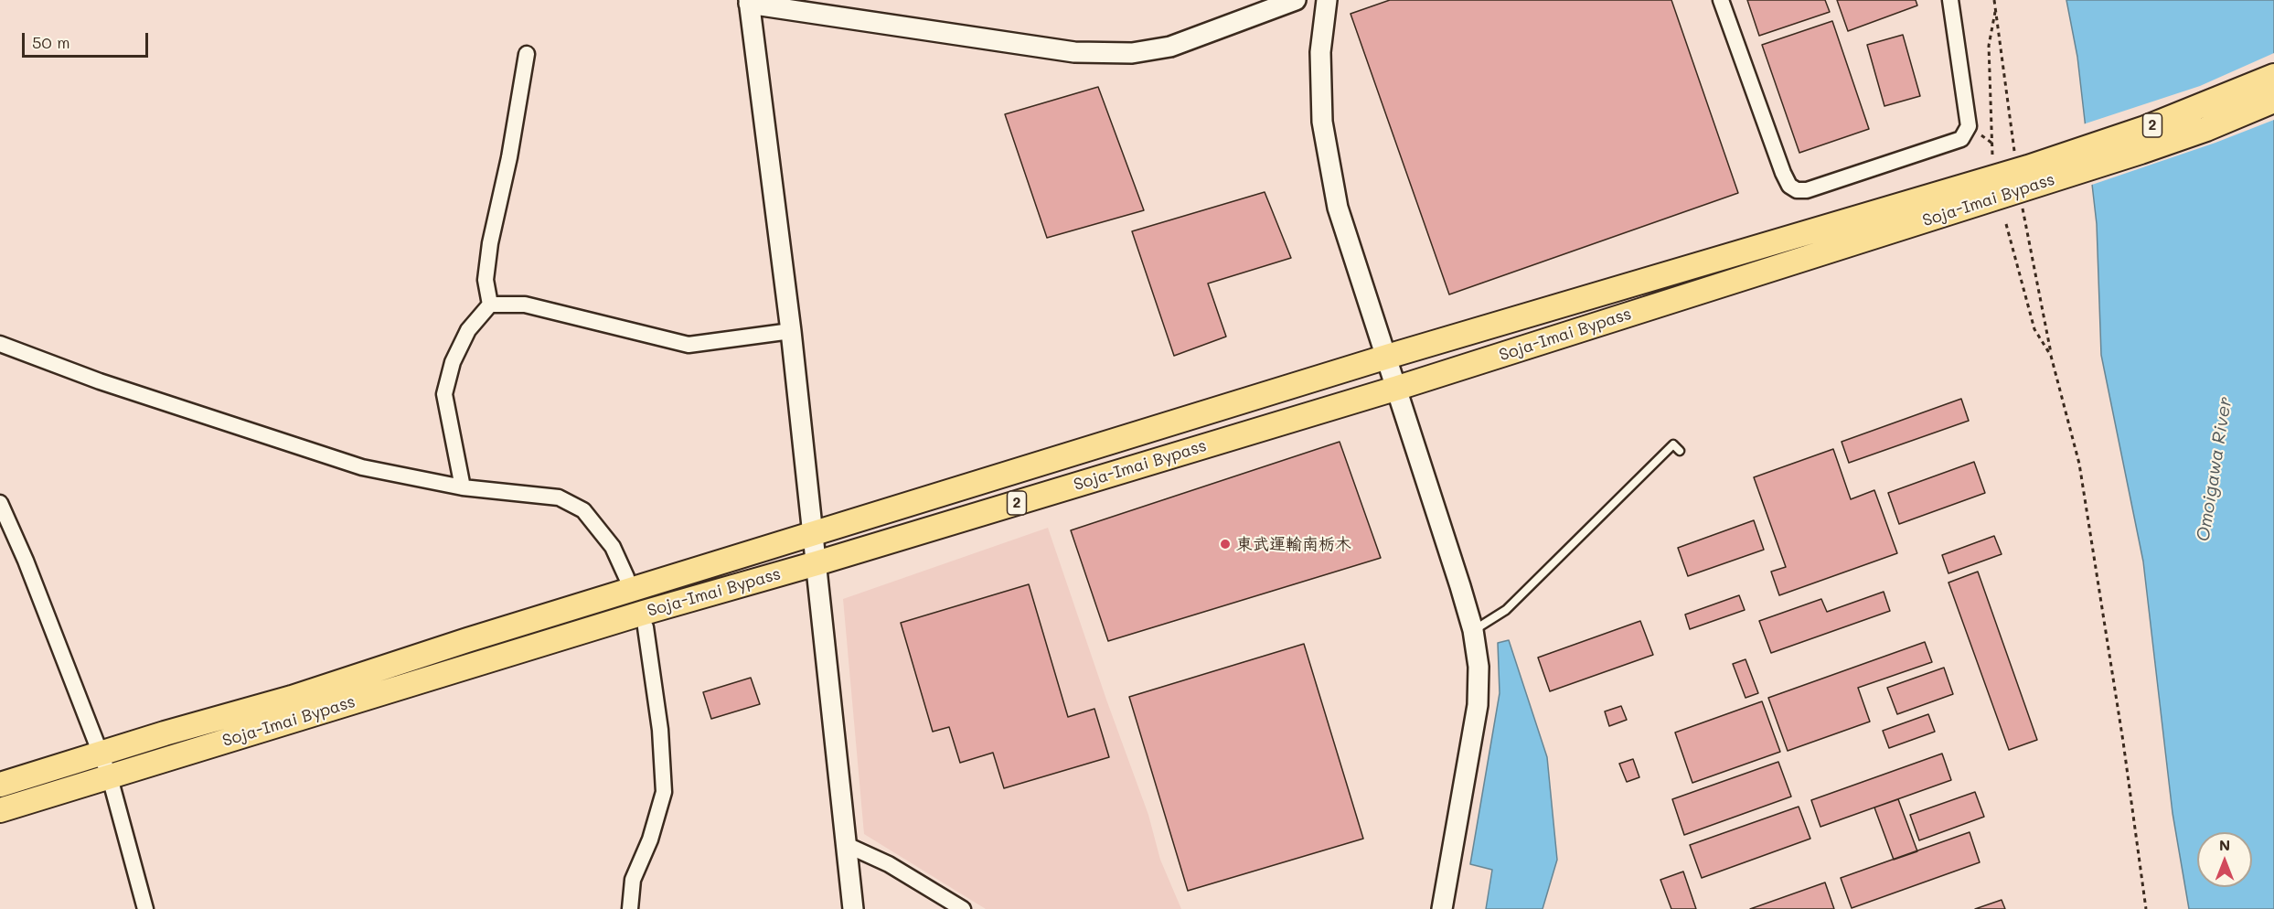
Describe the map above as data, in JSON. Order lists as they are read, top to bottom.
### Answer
{
  "streets": {
    "main road": ["2", "Soja-Imai Bypass"]
  },
  "water": ["Omoigawa River"],
  "places": ["東武運輸南栃木"],
  "scale_bar": "50 m",
  "north": "top"
}
